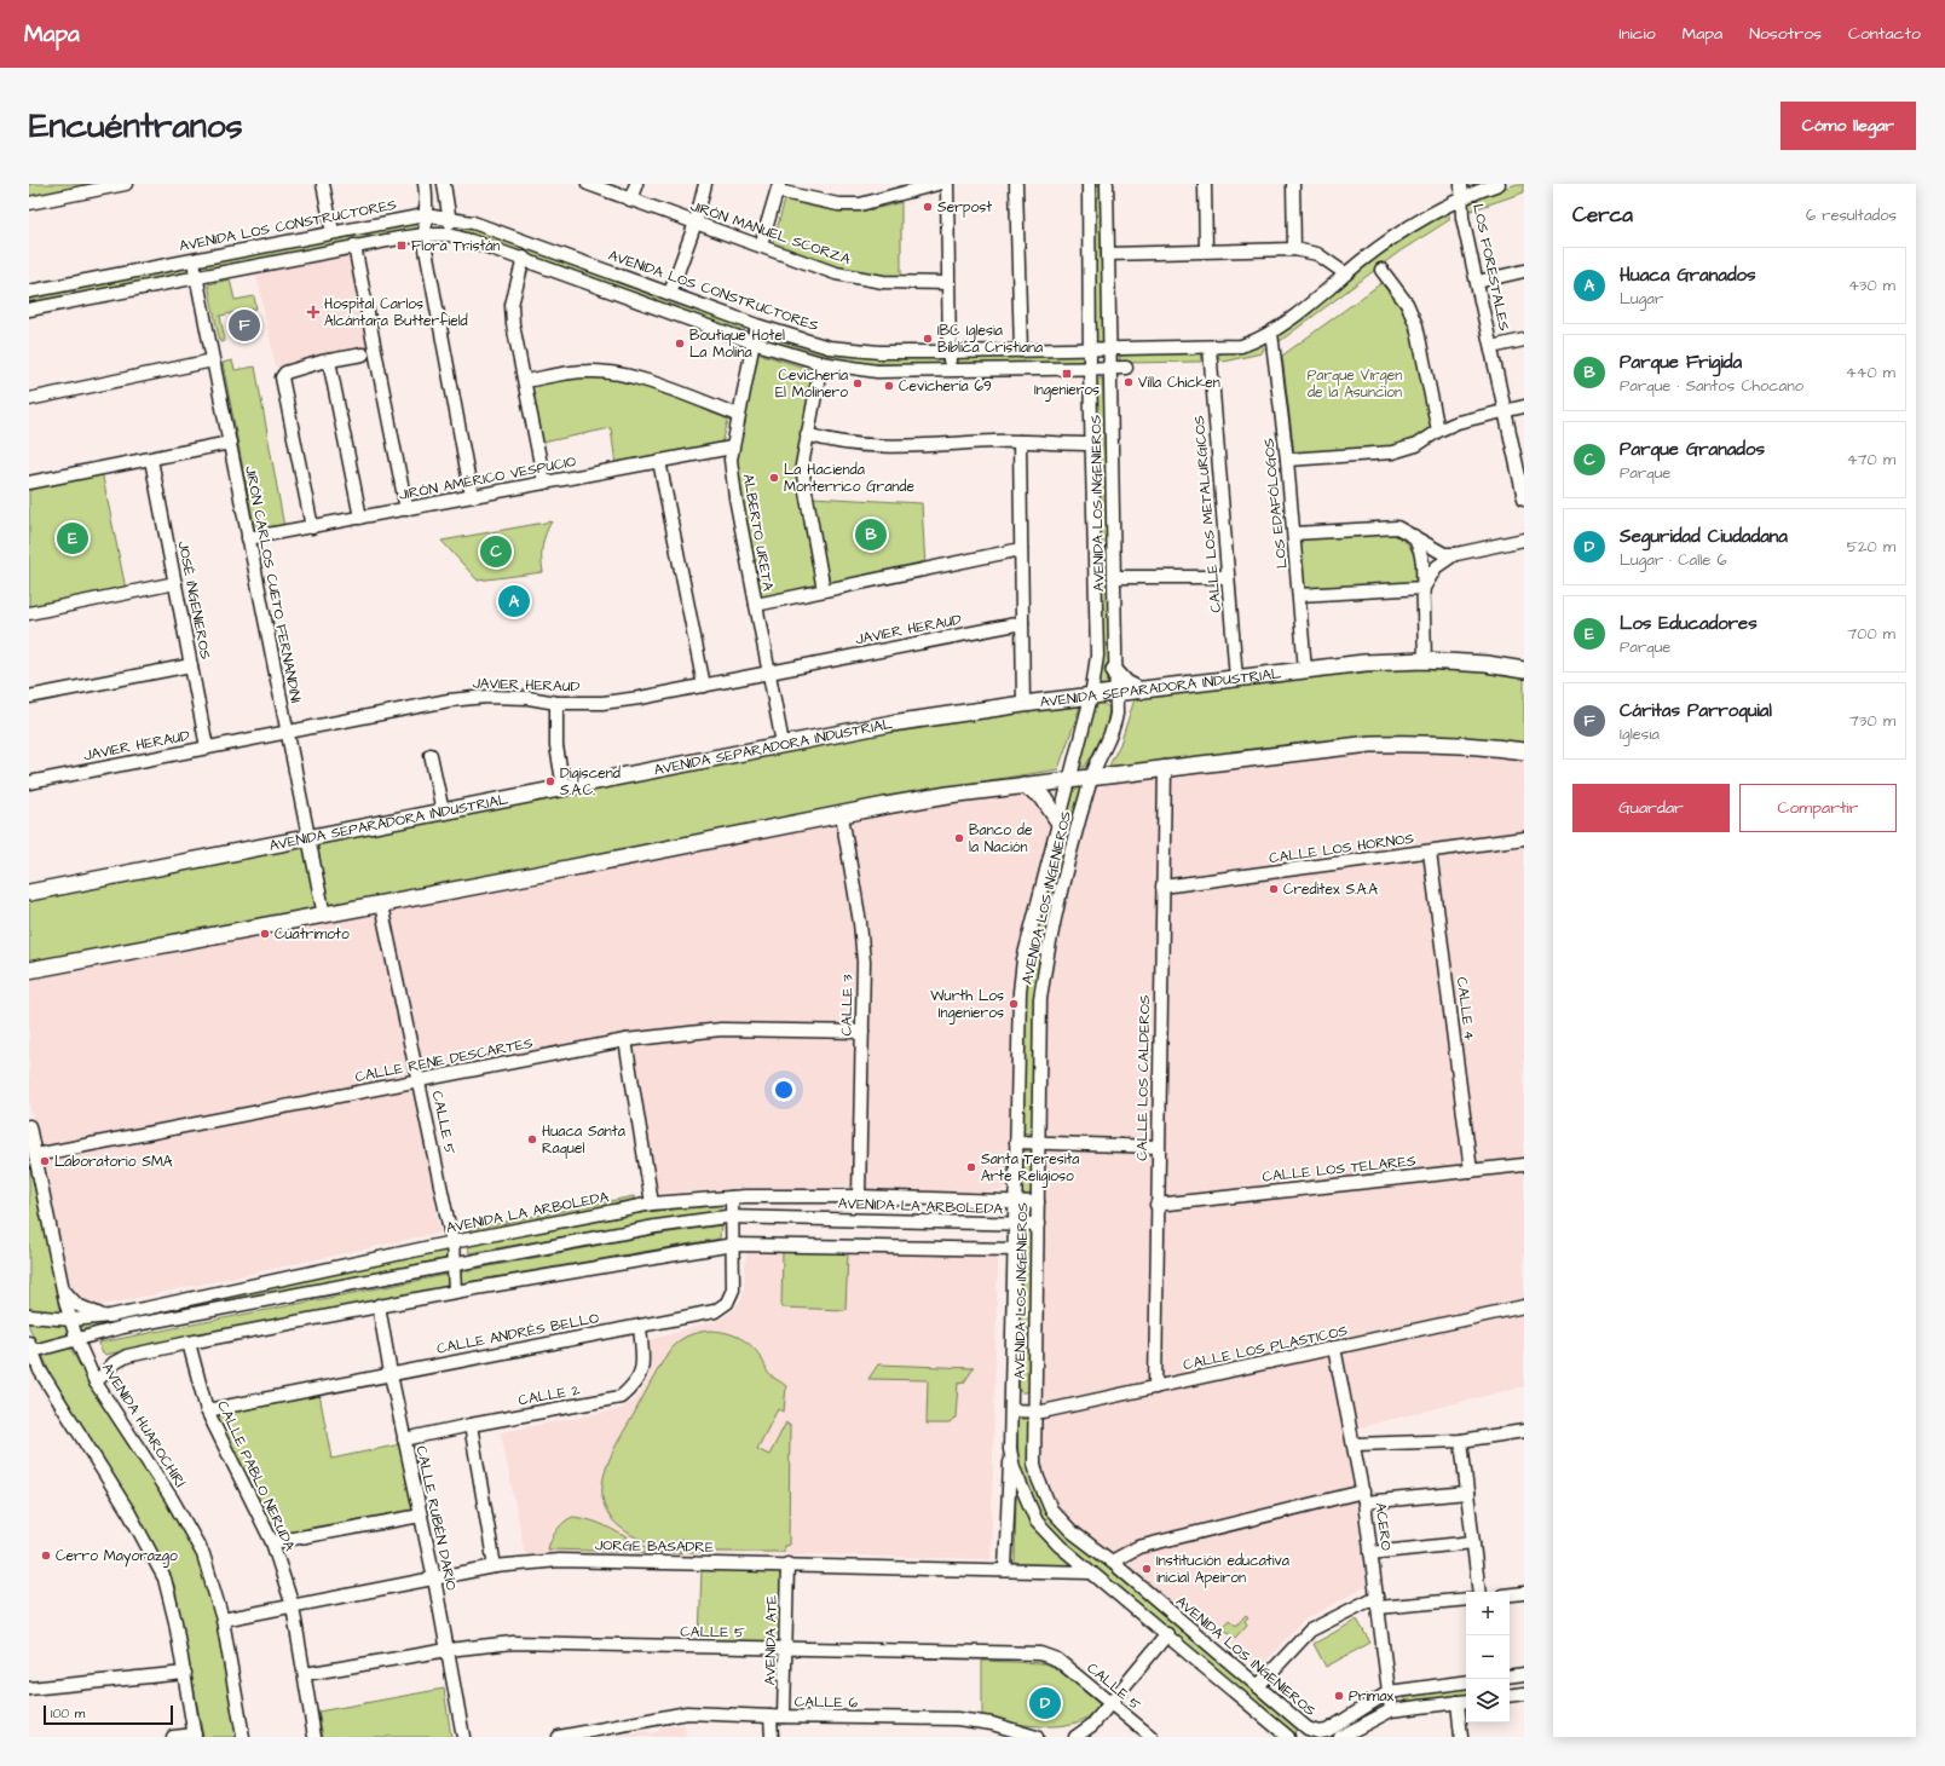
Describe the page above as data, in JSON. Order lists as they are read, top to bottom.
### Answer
{
  "streets": {
    "main road": ["AVENIDA SEPARADORA INDUSTRIAL"],
    "street": [
      "AVENIDA LOS CONSTRUCTORES",
      "JIRÓN MANUEL SCORZA",
      "LOS FORESTALES",
      "JIRÓN AMÉRICO VESPUCIO",
      "AVENIDA LOS INGENIEROS",
      "LOS EDAFÓLOGOS",
      "CALLE LOS METALURGICOS",
      "ALBERTO URETA",
      "JIRÓN CARLOS CUETO FERNANDINI",
      "JOSÉ INGENIEROS",
      "JAVIER HERAUD",
      "CALLE LOS HORNOS",
      "CALLE 3",
      "CALLE 4",
      "CALLE RENE DESCARTES",
      "CALLE LOS CALDEROS",
      "CALLE 5",
      "CALLE LOS TELARES",
      "AVENIDA LA ARBOLEDA",
      "CALLE ANDRÉS BELLO",
      "CALLE LOS PLASTICOS",
      "CALLE 2",
      "AVENIDA HUAROCHIRÍ",
      "CALLE PABLO NERUDA",
      "CALLE RUBÉN DARÍO",
      "ACERO",
      "JORGE BASADRE",
      "AVENIDA ATE",
      "CALLE 6"
    ]
  },
  "crossings": [
    ["AVENIDA LOS CONSTRUCTORES", "LOS FORESTALES"],
    ["AVENIDA LOS CONSTRUCTORES", "AVENIDA LOS INGENIEROS"],
    ["AVENIDA LOS CONSTRUCTORES", "LOS EDAFÓLOGOS"],
    ["AVENIDA LOS CONSTRUCTORES", "CALLE LOS METALURGICOS"],
    ["AVENIDA LOS CONSTRUCTORES", "ALBERTO URETA"],
    ["AVENIDA LOS CONSTRUCTORES", "JIRÓN CARLOS CUETO FERNANDINI"],
    ["JIRÓN AMÉRICO VESPUCIO", "ALBERTO URETA"],
    ["JIRÓN AMÉRICO VESPUCIO", "JIRÓN CARLOS CUETO FERNANDINI"],
    ["AVENIDA LOS INGENIEROS", "AVENIDA SEPARADORA INDUSTRIAL"],
    ["AVENIDA LOS INGENIEROS", "AVENIDA LA ARBOLEDA"],
    ["AVENIDA LOS INGENIEROS", "CALLE LOS PLASTICOS"],
    ["AVENIDA LOS INGENIEROS", "JORGE BASADRE"],
    ["LOS EDAFÓLOGOS", "AVENIDA SEPARADORA INDUSTRIAL"],
    ["CALLE LOS METALURGICOS", "AVENIDA SEPARADORA INDUSTRIAL"],
    ["ALBERTO URETA", "JAVIER HERAUD"],
    ["ALBERTO URETA", "AVENIDA SEPARADORA INDUSTRIAL"],
    ["JIRÓN CARLOS CUETO FERNANDINI", "JAVIER HERAUD"],
    ["JIRÓN CARLOS CUETO FERNANDINI", "AVENIDA SEPARADORA INDUSTRIAL"],
    ["JOSÉ INGENIEROS", "JAVIER HERAUD"],
    ["CALLE LOS HORNOS", "CALLE 4"],
    ["CALLE LOS HORNOS", "CALLE LOS CALDEROS"],
    ["CALLE 3", "CALLE RENE DESCARTES"],
    ["CALLE 3", "AVENIDA LA ARBOLEDA"],
    ["CALLE 4", "CALLE LOS TELARES"],
    ["CALLE RENE DESCARTES", "CALLE 5"],
    ["CALLE RENE DESCARTES", "AVENIDA HUAROCHIRÍ"],
    ["CALLE LOS CALDEROS", "CALLE LOS TELARES"],
    ["CALLE LOS CALDEROS", "CALLE LOS PLASTICOS"],
    ["CALLE 5", "AVENIDA LA ARBOLEDA"],
    ["CALLE 5", "CALLE PABLO NERUDA"],
    ["CALLE 5", "CALLE RUBÉN DARÍO"],
    ["CALLE 5", "AVENIDA ATE"],
    ["AVENIDA LA ARBOLEDA", "CALLE ANDRÉS BELLO"],
    ["AVENIDA LA ARBOLEDA", "AVENIDA HUAROCHIRÍ"],
    ["CALLE ANDRÉS BELLO", "CALLE 2"],
    ["CALLE ANDRÉS BELLO", "CALLE PABLO NERUDA"],
    ["CALLE ANDRÉS BELLO", "CALLE RUBÉN DARÍO"],
    ["CALLE LOS PLASTICOS", "ACERO"],
    ["CALLE 2", "CALLE RUBÉN DARÍO"],
    ["AVENIDA HUAROCHIRÍ", "JORGE BASADRE"],
    ["CALLE PABLO NERUDA", "JORGE BASADRE"],
    ["CALLE RUBÉN DARÍO", "JORGE BASADRE"],
    ["JORGE BASADRE", "AVENIDA ATE"],
    ["AVENIDA ATE", "CALLE 6"]
  ],
  "parks": ["Parque Virgen de la Asuncion"],
  "places": {
    "other": [
      "Serpost",
      "IBC Iglesia Bíblica Cristiana",
      "Boutique Hotel La Molina",
      "Villa Chicken",
      "Cevichería El Molinero",
      "Cevichería 69",
      "La Hacienda Monterrico Grande",
      "Digiscend S.A.C.",
      "Banco de la Nación",
      "Creditex S.A.A",
      "Cuatrimoto",
      "Wurth Los Ingenieros",
      "Huaca Santa Raquel",
      "Laboratorio SMA",
      "Santa Teresita Arte Religioso",
      "Cerro Mayorazgo",
      "Institución educativa inicial Apeiron",
      "Primax"
    ],
    "transit": ["Flora Tristán", "Ingenieros"],
    "health": ["Hospital Carlos Alcántara Butterfield"]
  },
  "scale_bar": "100 m",
  "page": {
    "header": "Mapa",
    "nav": [
      "Inicio",
      "Mapa",
      "Nosotros",
      "Contacto"
    ],
    "buttons": [
      "Cómo llegar",
      ["Guardar", "Compartir"]
    ],
    "title": "Encuéntranos",
    "heading": ["Cerca", "6 resultados"],
    "list": [
      {
        "mark": "A",
        "name": "Huaca Granados",
        "note": "Lugar",
        "value": "430 m"
      },
      {
        "mark": "B",
        "name": "Parque Frigida",
        "note": "Parque · Santos Chocano",
        "value": "440 m"
      },
      {
        "mark": "C",
        "name": "Parque Granados",
        "note": "Parque",
        "value": "470 m"
      },
      {
        "mark": "D",
        "name": "Seguridad Ciudadana",
        "note": "Lugar · Calle 6",
        "value": "520 m"
      },
      {
        "mark": "E",
        "name": "Los Educadores",
        "note": "Parque",
        "value": "700 m"
      },
      {
        "mark": "F",
        "name": "Cáritas Parroquial",
        "note": "Iglesia",
        "value": "730 m"
      }
    ],
    "pins": [
      "F",
      "B",
      "E",
      "C",
      "A",
      "D"
    ],
    "map_buttons": ["+", "−"],
    "scale": "100 m"
  }
}
